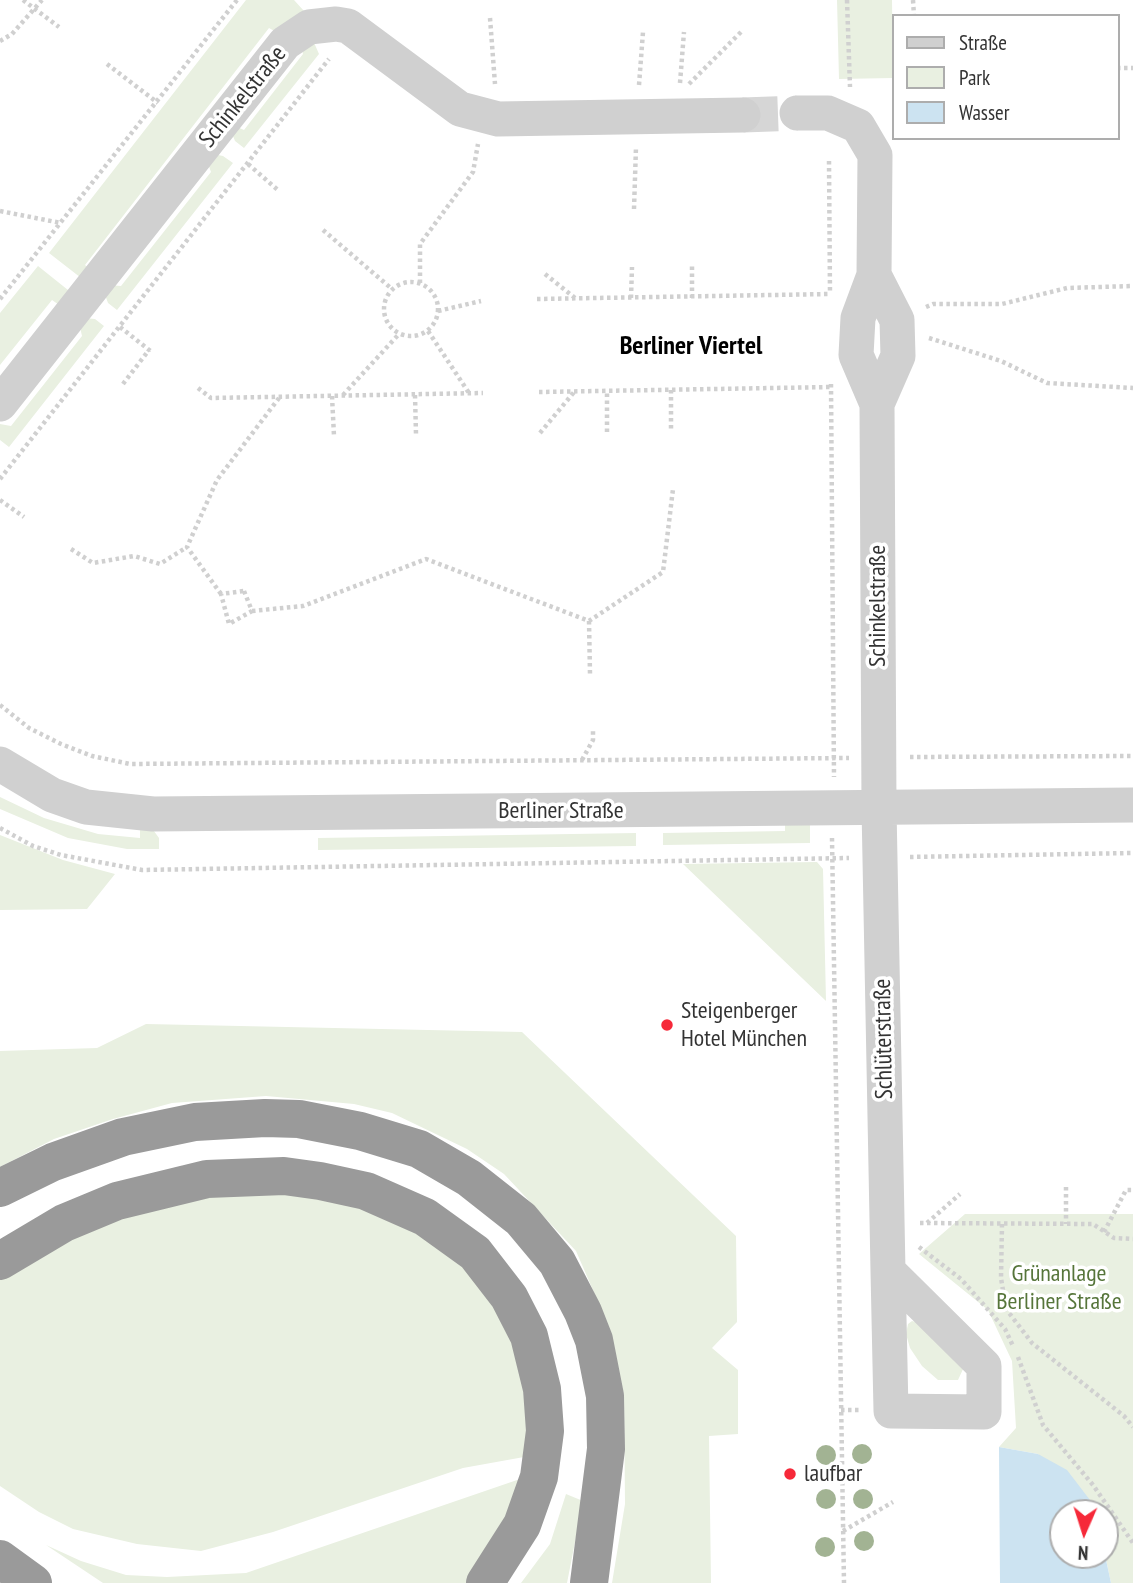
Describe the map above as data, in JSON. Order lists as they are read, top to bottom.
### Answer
{
  "streets": {
    "street": ["Schinkelstraße", "Berliner Straße", "Schlüterstraße"]
  },
  "crossings": [
    ["Schinkelstraße", "Berliner Straße"],
    ["Schinkelstraße", "Schlüterstraße"],
    ["Berliner Straße", "Schlüterstraße"]
  ],
  "districts": ["Berliner Viertel"],
  "parks": ["Grünanlage Berliner Straße"],
  "places": ["Steigenberger Hotel München", "laufbar"],
  "legend": ["Straße", "Park", "Wasser"],
  "north": "bottom"
}
